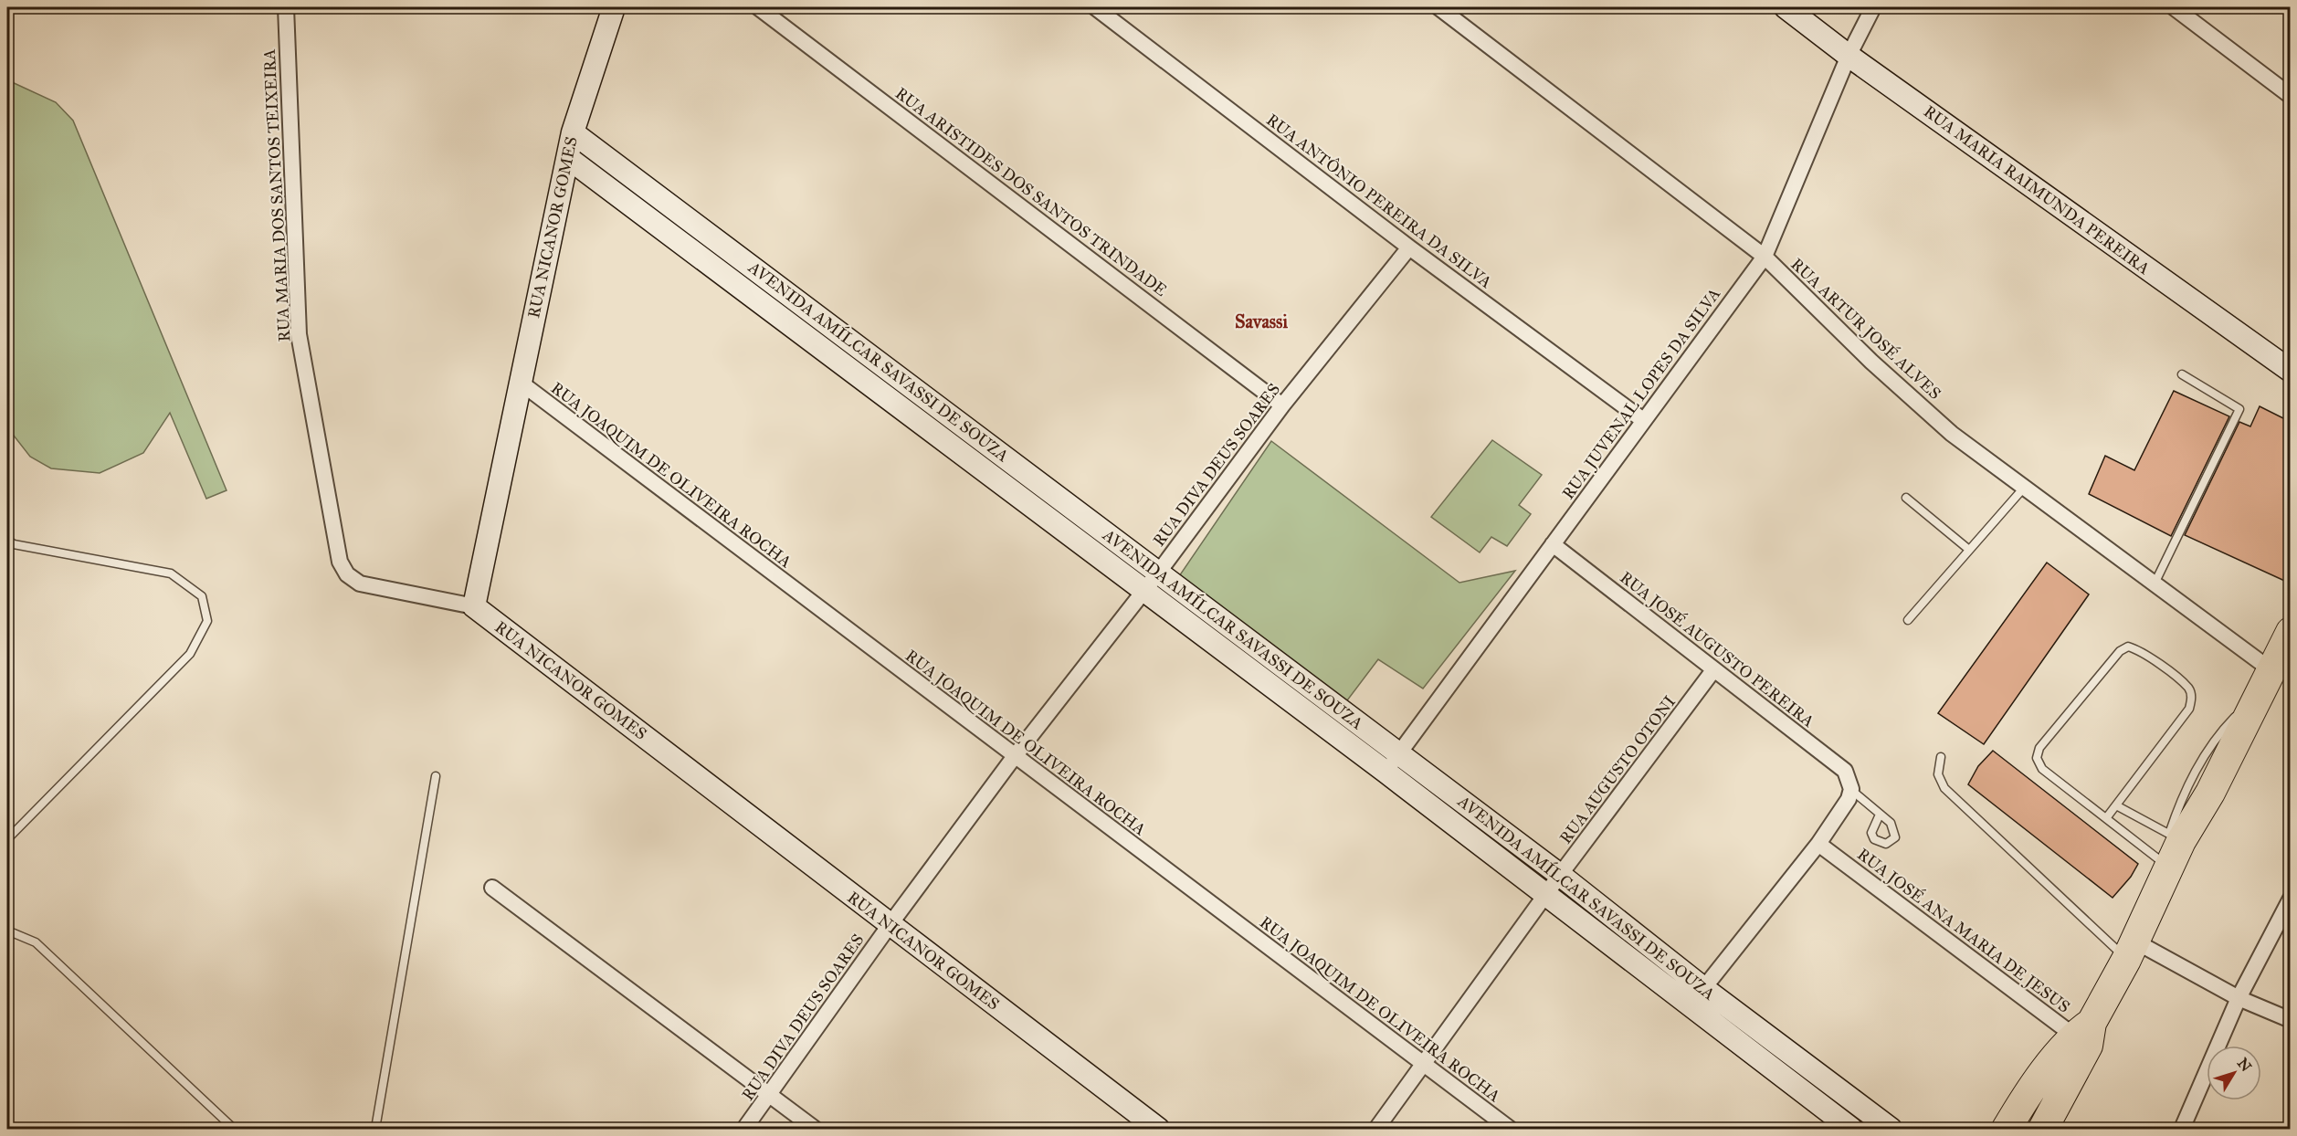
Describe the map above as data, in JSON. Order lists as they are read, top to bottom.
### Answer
{
  "streets": {
    "street": [
      "RUA MARIA RAIMUNDA PEREIRA",
      "RUA ARISTIDES DOS SANTOS TRINDADE",
      "RUA MARIA DOS SANTOS TEIXEIRA",
      "RUA ANTÔNIO PEREIRA DA SILVA",
      "RUA NICANOR GOMES",
      "RUA ARTUR JOSÉ ALVES",
      "AVENIDA AMÍLCAR SAVASSI DE SOUZA",
      "RUA JUVENAL LOPES DA SILVA",
      "RUA DIVA DEUS SOARES",
      "RUA JOAQUIM DE OLIVEIRA ROCHA",
      "RUA JOSÉ AUGUSTO PEREIRA",
      "RUA AUGUSTO OTONI",
      "RUA JOSÉ ANA MARIA DE JESUS"
    ]
  },
  "crossings": [
    ["RUA MARIA RAIMUNDA PEREIRA", "RUA JUVENAL LOPES DA SILVA"],
    ["RUA ARISTIDES DOS SANTOS TRINDADE", "RUA DIVA DEUS SOARES"],
    ["RUA MARIA DOS SANTOS TEIXEIRA", "RUA NICANOR GOMES"],
    ["RUA ANTÔNIO PEREIRA DA SILVA", "RUA JUVENAL LOPES DA SILVA"],
    ["RUA ANTÔNIO PEREIRA DA SILVA", "RUA DIVA DEUS SOARES"],
    ["RUA NICANOR GOMES", "AVENIDA AMÍLCAR SAVASSI DE SOUZA"],
    ["RUA NICANOR GOMES", "RUA DIVA DEUS SOARES"],
    ["RUA NICANOR GOMES", "RUA JOAQUIM DE OLIVEIRA ROCHA"],
    ["RUA ARTUR JOSÉ ALVES", "RUA JUVENAL LOPES DA SILVA"],
    ["AVENIDA AMÍLCAR SAVASSI DE SOUZA", "RUA JUVENAL LOPES DA SILVA"],
    ["AVENIDA AMÍLCAR SAVASSI DE SOUZA", "RUA DIVA DEUS SOARES"],
    ["AVENIDA AMÍLCAR SAVASSI DE SOUZA", "RUA AUGUSTO OTONI"],
    ["RUA JUVENAL LOPES DA SILVA", "RUA JOSÉ AUGUSTO PEREIRA"],
    ["RUA DIVA DEUS SOARES", "RUA JOAQUIM DE OLIVEIRA ROCHA"],
    ["RUA JOAQUIM DE OLIVEIRA ROCHA", "RUA AUGUSTO OTONI"],
    ["RUA JOSÉ AUGUSTO PEREIRA", "RUA AUGUSTO OTONI"]
  ],
  "districts": ["Savassi"],
  "north": "top right"
}
